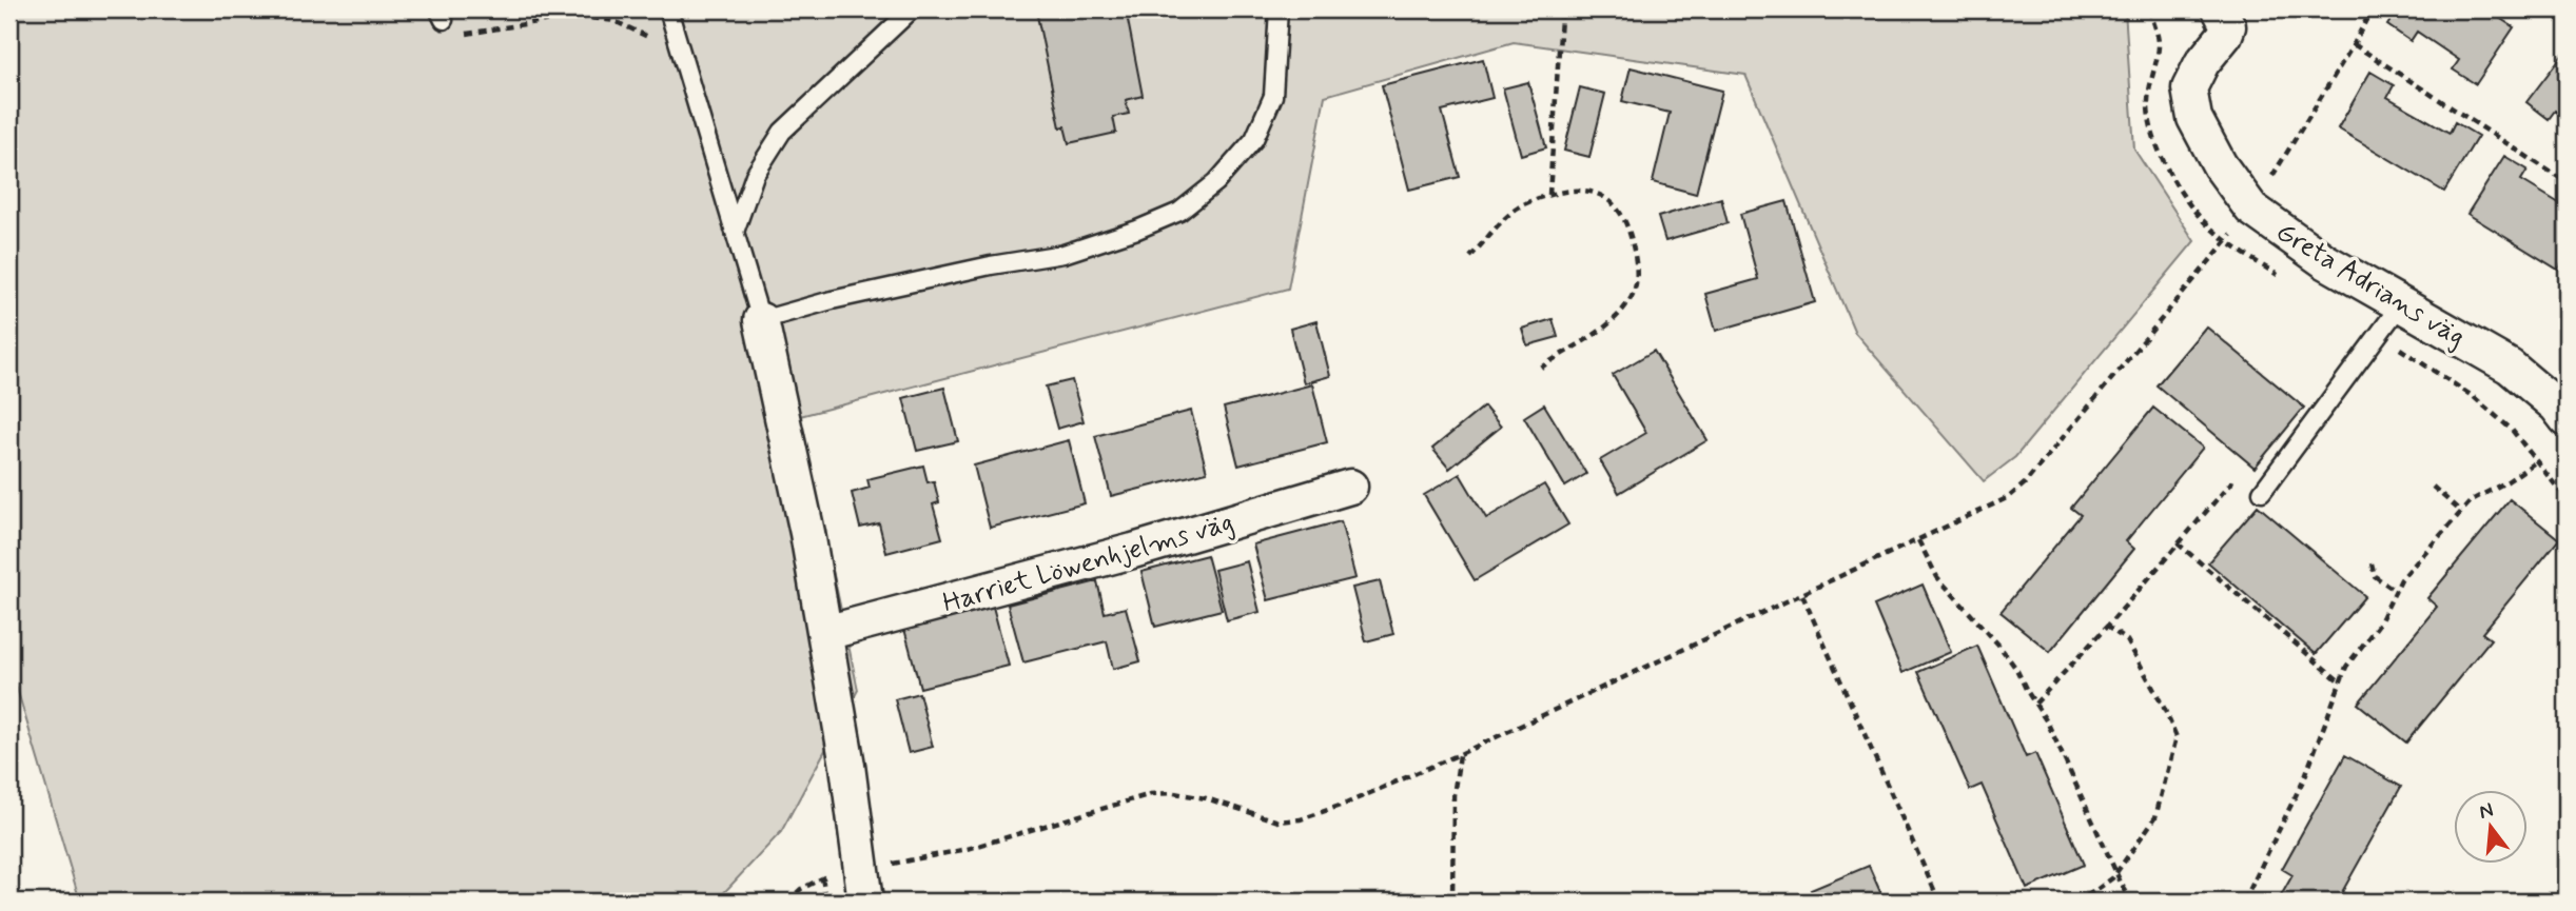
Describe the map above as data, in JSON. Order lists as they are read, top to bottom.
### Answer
{
  "streets": {
    "street": ["Greta Adrians väg", "Harriet Löwenhjelms väg"]
  },
  "north": "top"
}
